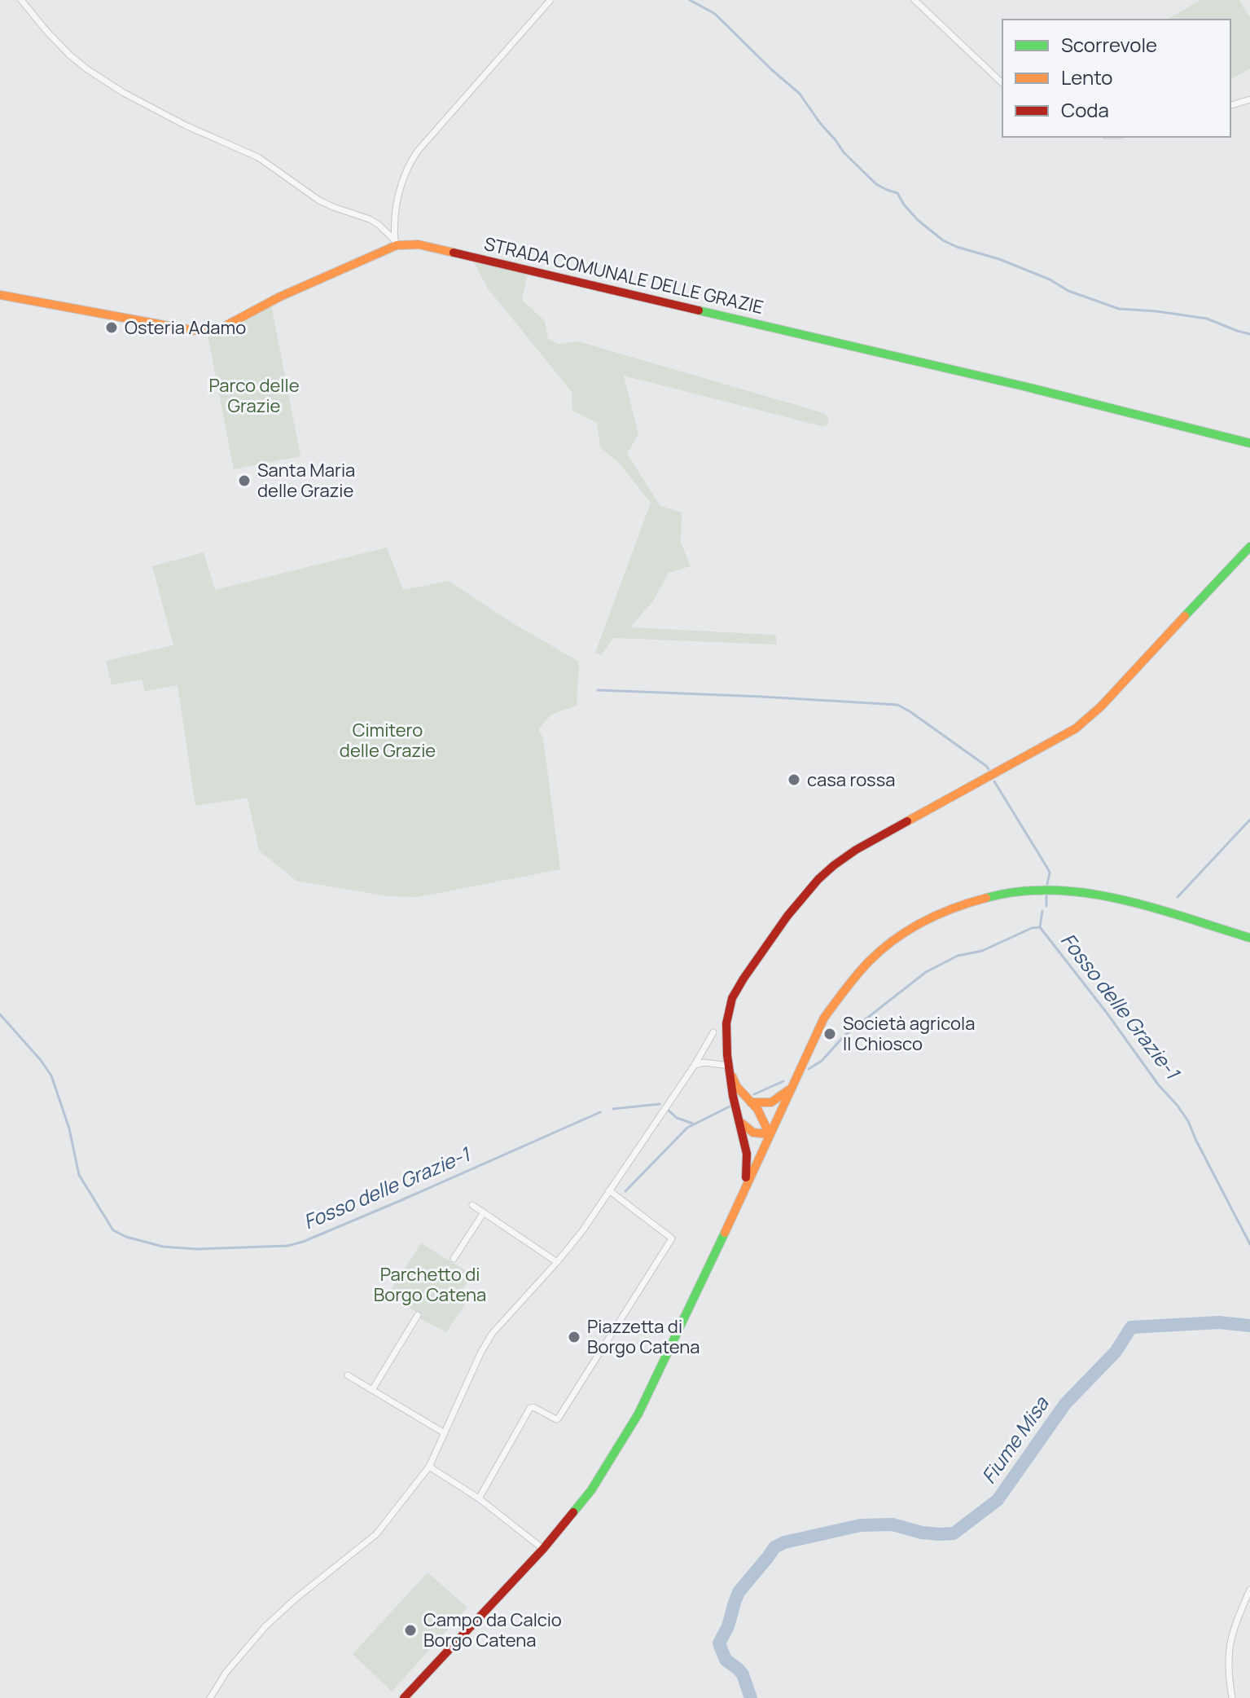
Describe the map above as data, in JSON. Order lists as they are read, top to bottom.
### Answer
{
  "streets": {
    "street": ["STRADA COMUNALE DELLE GRAZIE"]
  },
  "water": ["Fosso delle Grazie-1", "Fiume Misa"],
  "parks": ["Parco delle Grazie", "Cimitero delle Grazie", "Parchetto di Borgo Catena"],
  "places": [
    "Osteria Adamo",
    "Santa Maria delle Grazie",
    "casa rossa",
    "Società agricola Il Chiosco",
    "Piazzetta di Borgo Catena",
    "Campo da Calcio Borgo Catena"
  ],
  "legend": ["Scorrevole", "Lento", "Coda"]
}
